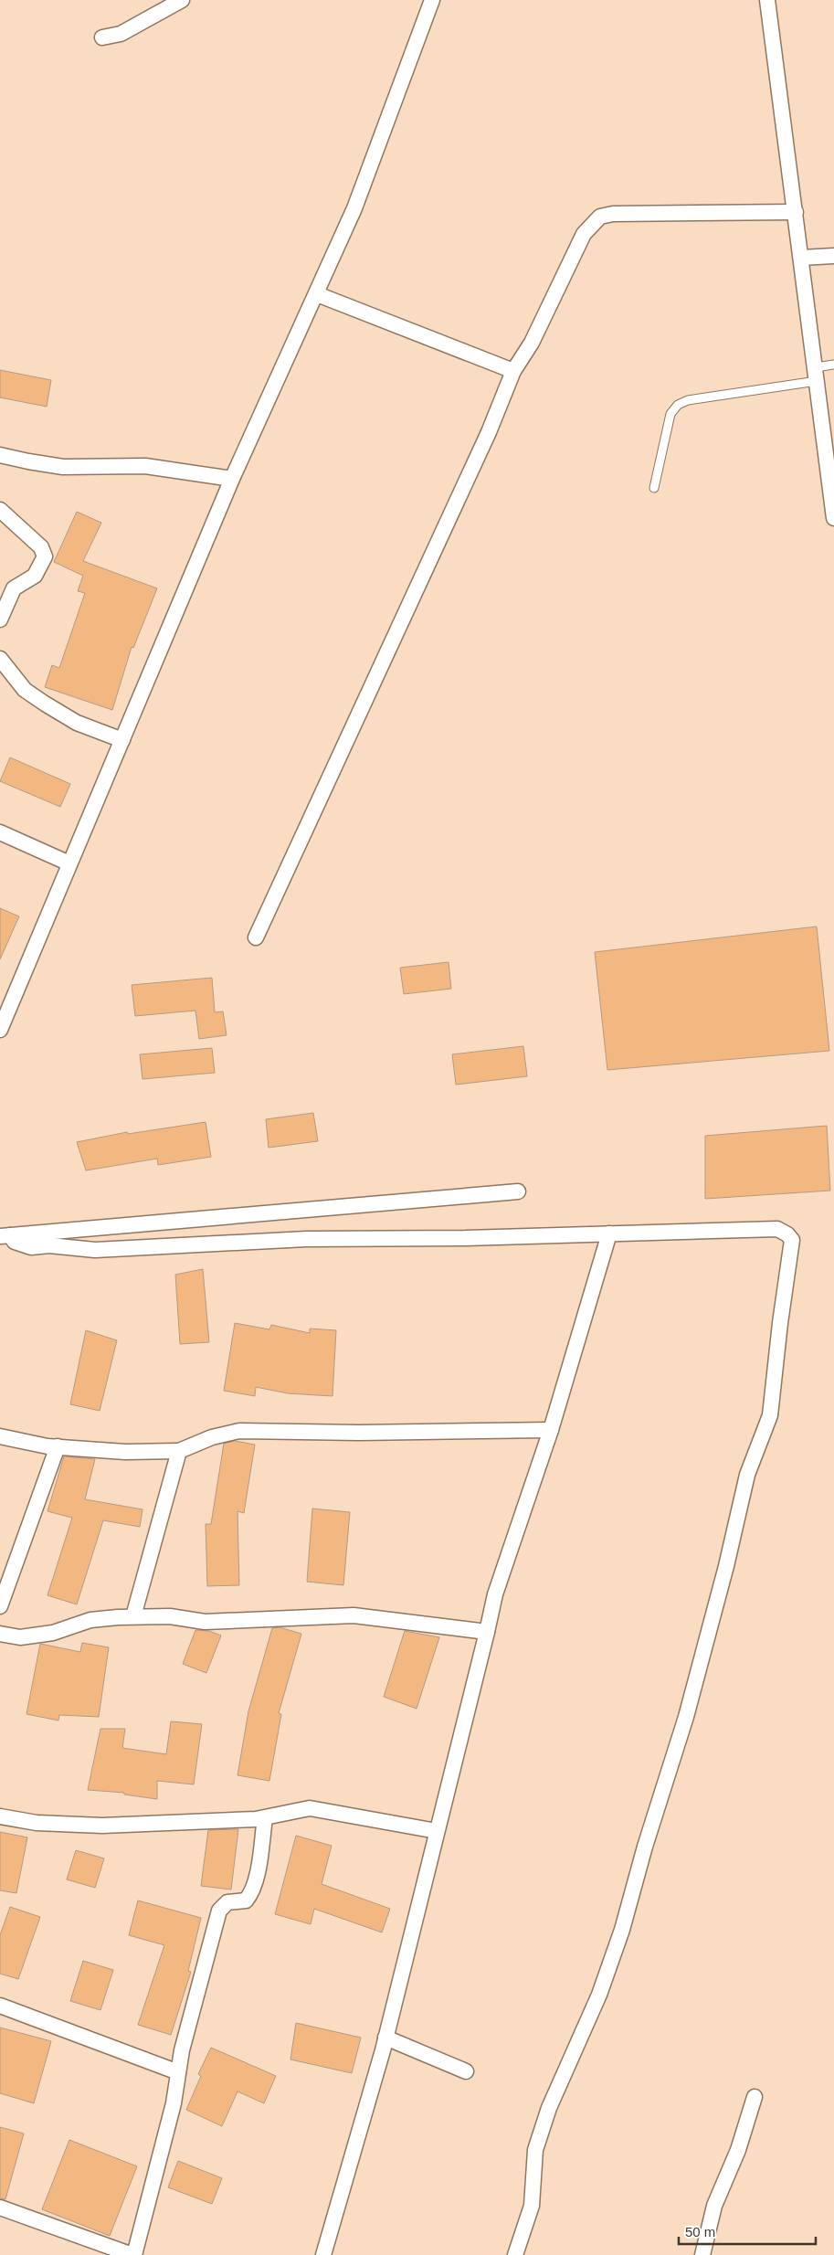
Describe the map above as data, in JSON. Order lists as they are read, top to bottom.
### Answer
{
  "scale_bar": "50 m"
}
